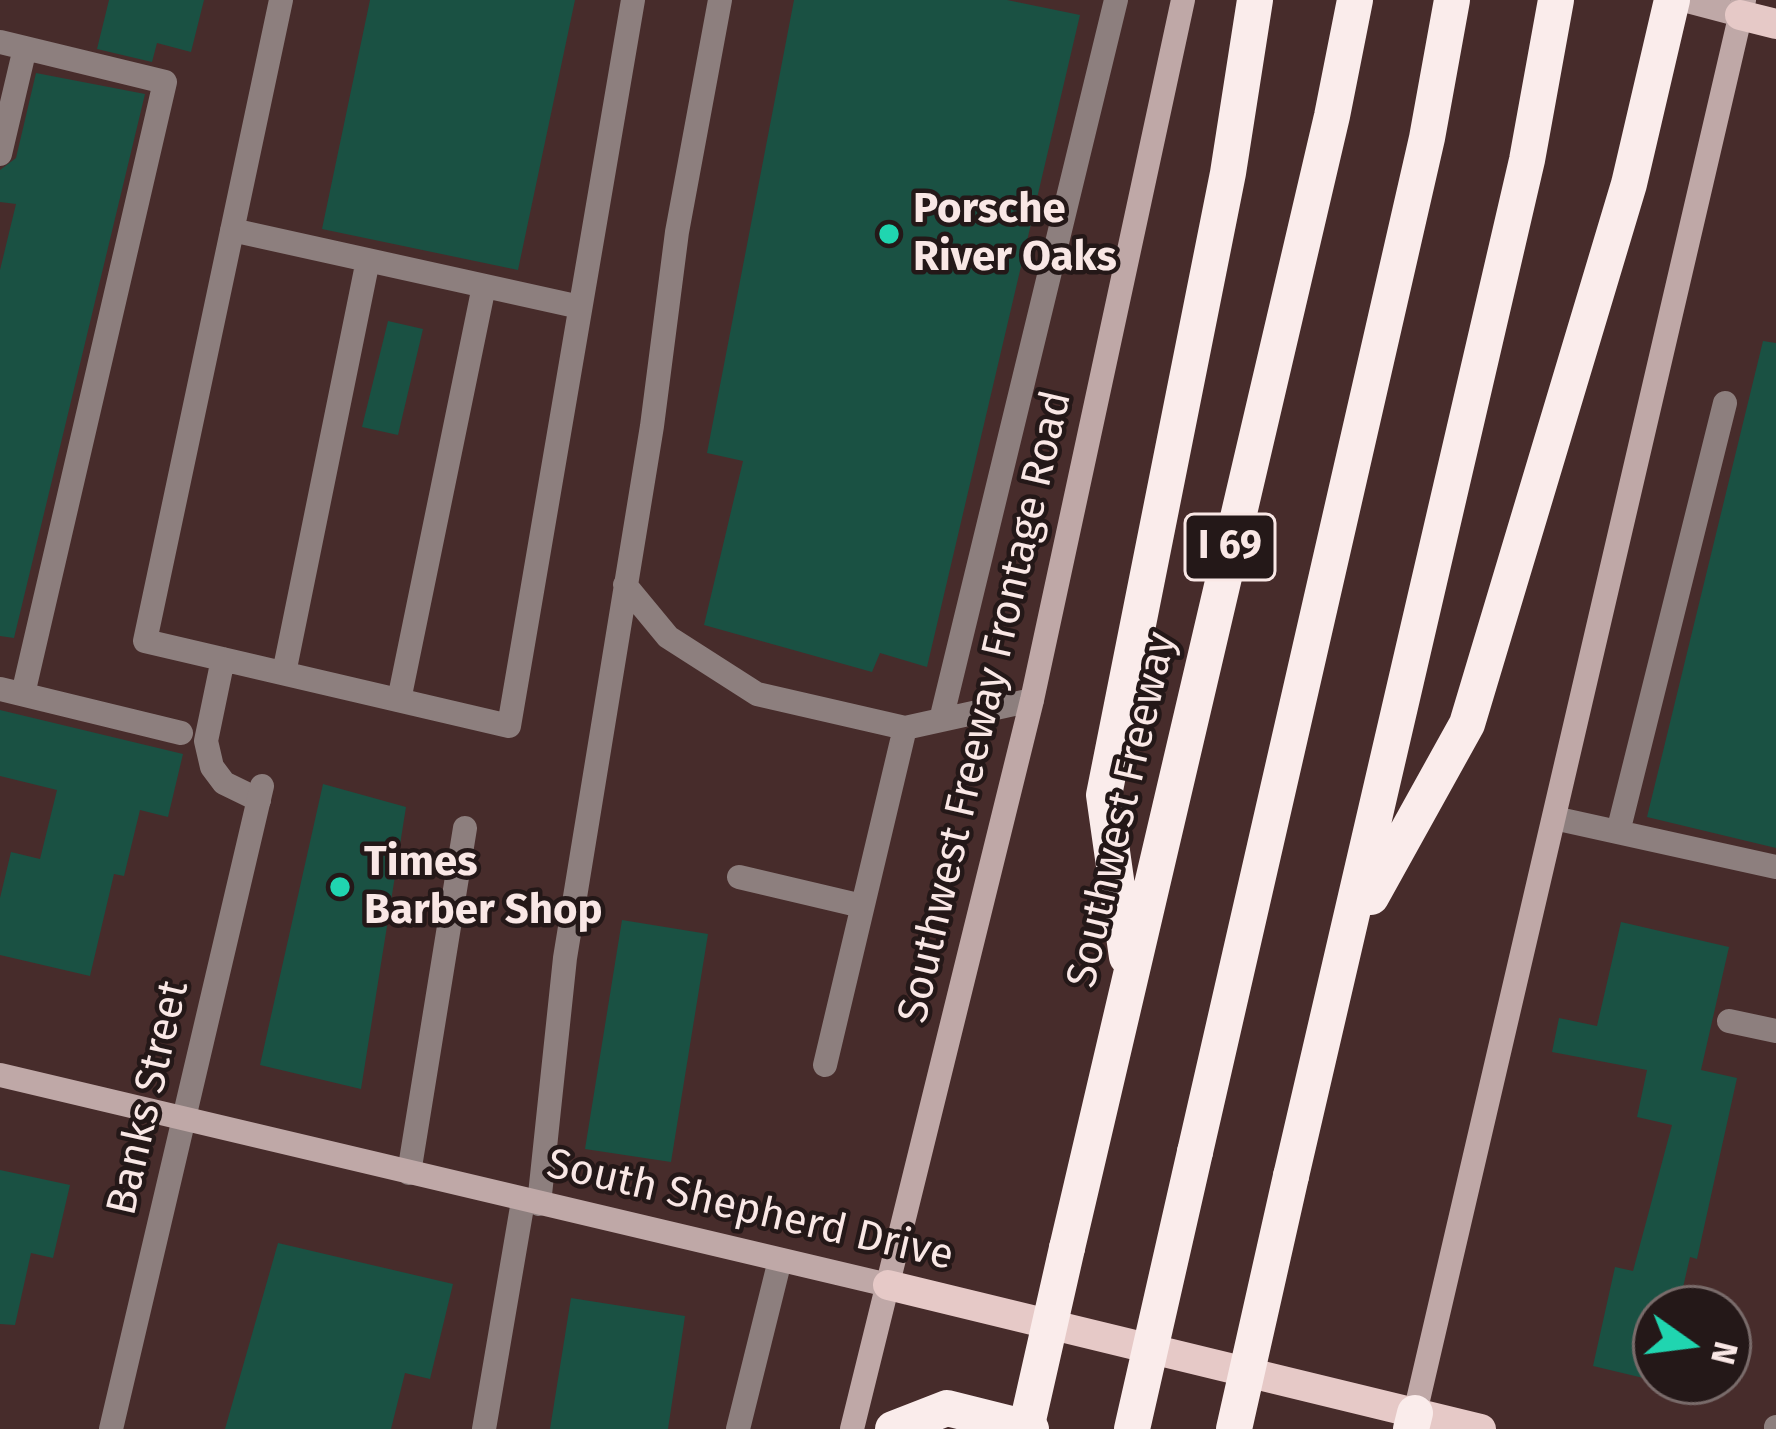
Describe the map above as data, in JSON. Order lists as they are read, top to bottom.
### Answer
{
  "streets": {
    "highway": ["I 69", "Southwest Freeway"],
    "main road": ["Southwest Freeway Frontage Road", "South Shepherd Drive"],
    "street": ["Banks Street"]
  },
  "crossings": [
    ["Southwest Freeway Frontage Road", "South Shepherd Drive"],
    ["Banks Street", "South Shepherd Drive"]
  ],
  "places": ["Porsche River Oaks", "Times Barber Shop"],
  "north": "right"
}
